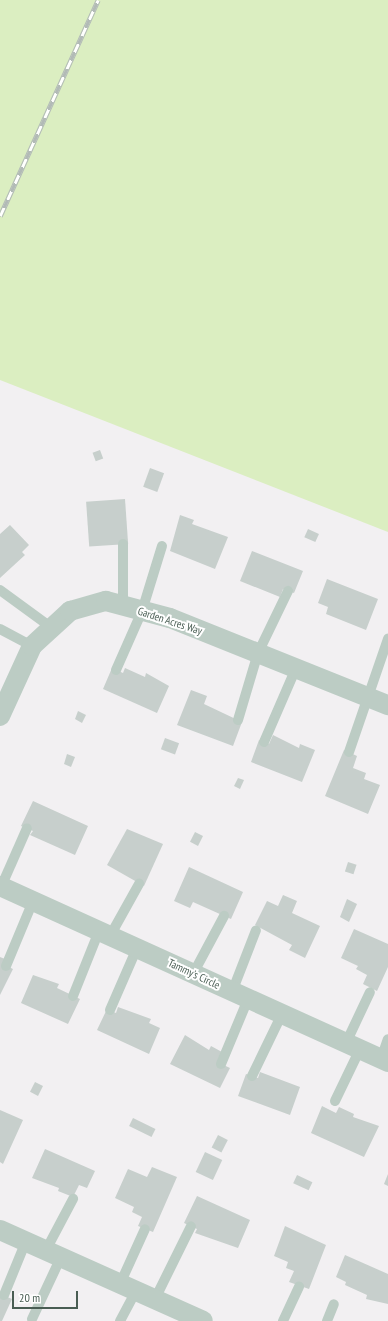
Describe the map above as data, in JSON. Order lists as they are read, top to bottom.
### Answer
{
  "streets": {
    "street": ["Garden Acres Way", "Tammy's Circle"]
  },
  "scale_bar": "20 m"
}
